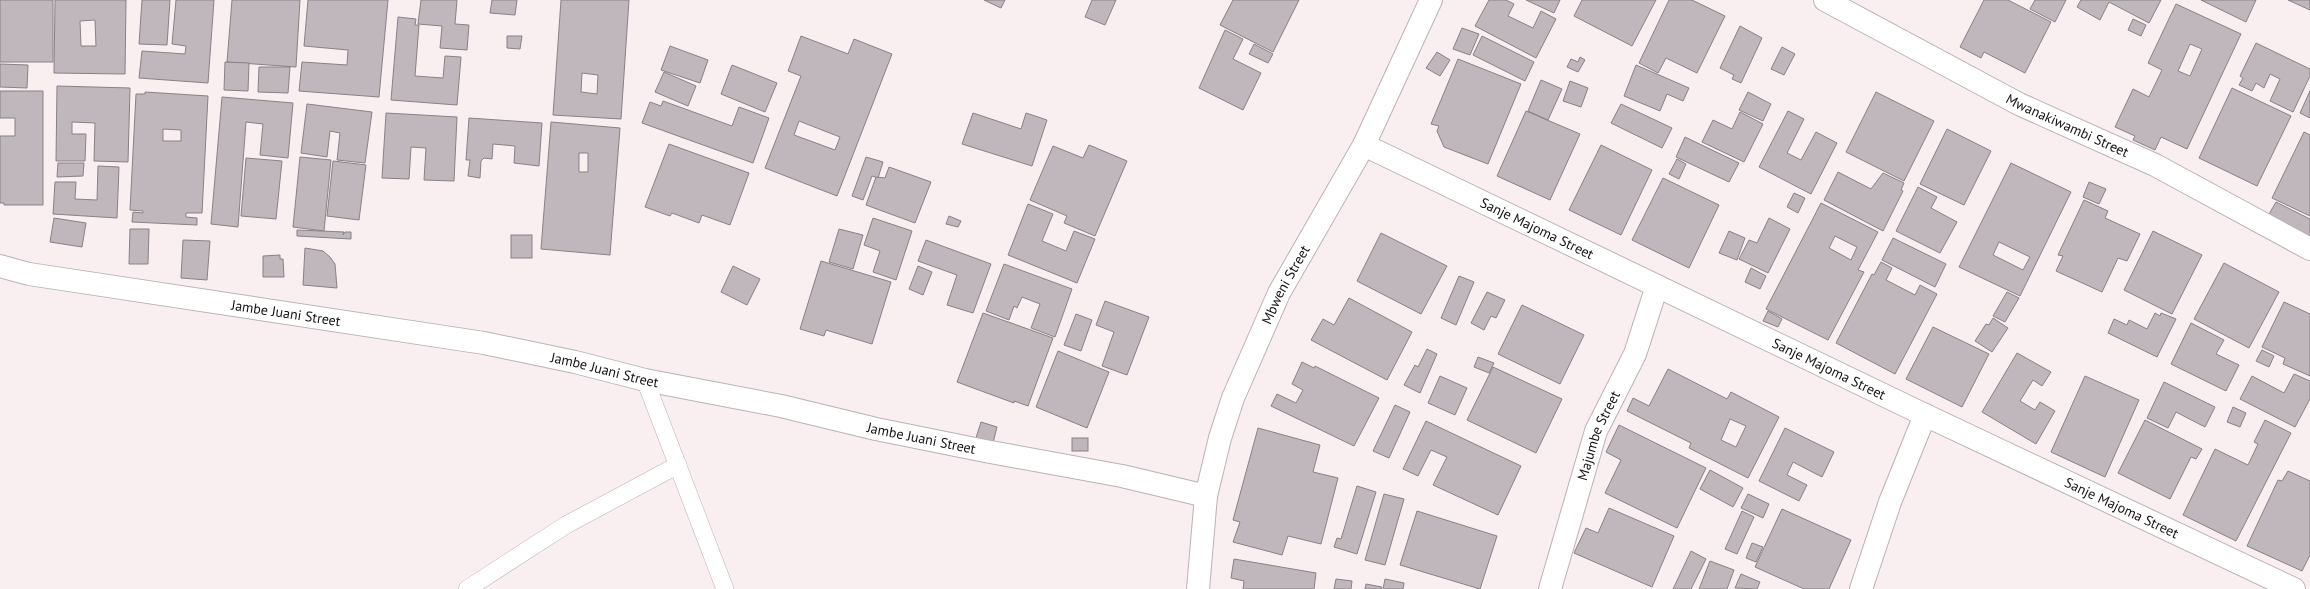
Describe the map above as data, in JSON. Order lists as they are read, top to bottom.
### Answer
{
  "streets": {
    "street": [
      "Mwanakiwambi Street",
      "Sanje Majoma Street",
      "Mbweni Street",
      "Jambe Juani Street",
      "Majumbe Street"
    ]
  },
  "crossings": [
    ["Sanje Majoma Street", "Mbweni Street"],
    ["Sanje Majoma Street", "Majumbe Street"],
    ["Mbweni Street", "Jambe Juani Street"]
  ]
}
